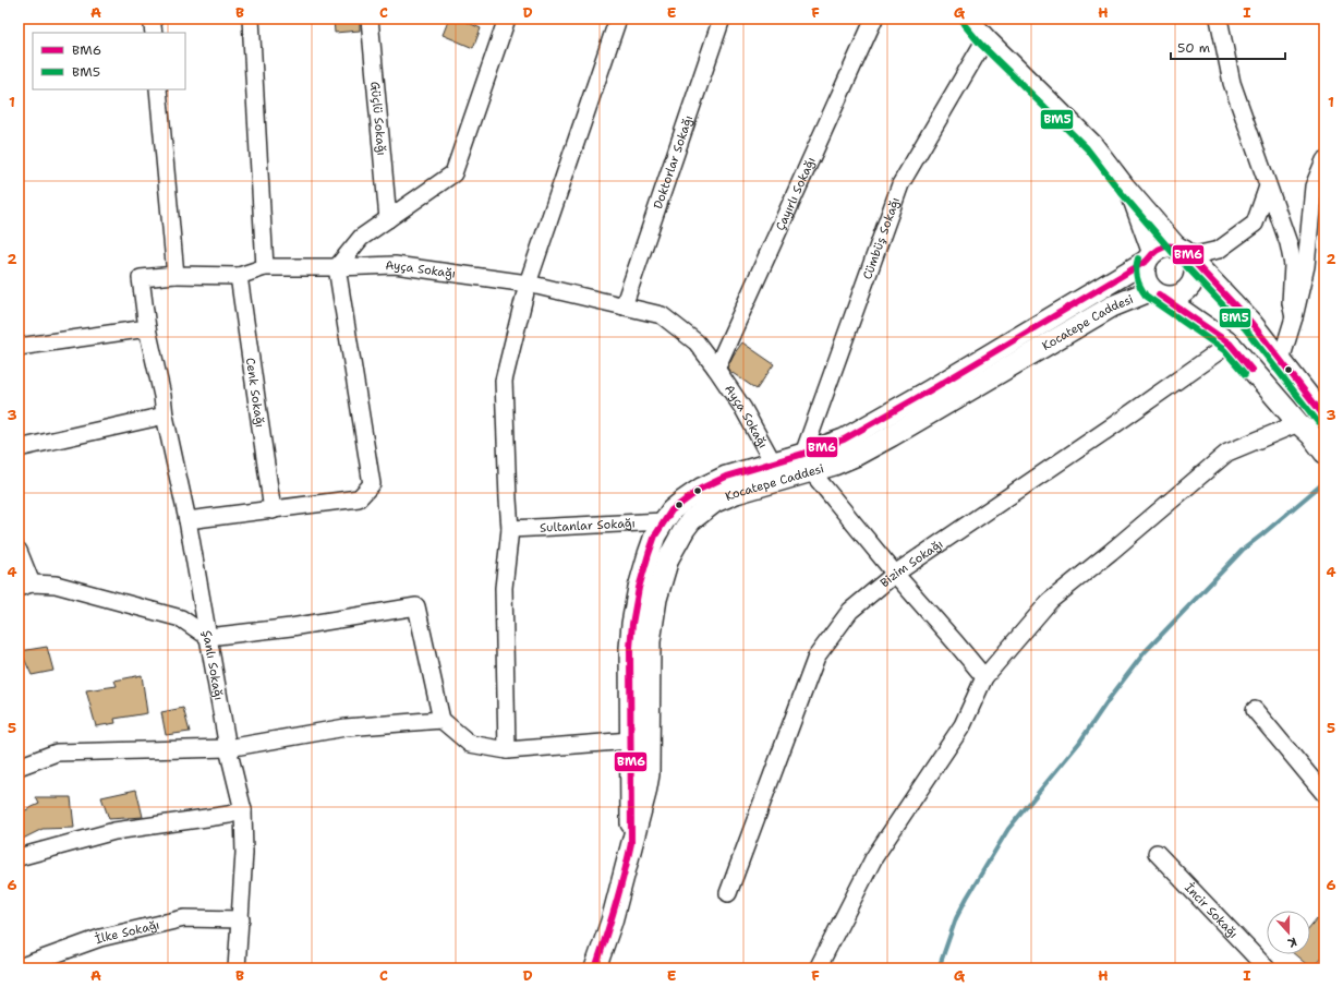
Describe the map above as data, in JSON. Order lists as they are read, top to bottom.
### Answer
{
  "streets": {
    "main road": ["Kocatepe Caddesi"],
    "street": [
      "Güçlü Sokağı",
      "Doktorlar Sokağı",
      "Çayırlı Sokağı",
      "Cümbüş Sokağı",
      "Ayça Sokağı",
      "Cenk Sokağı",
      "Sultanlar Sokağı",
      "Bizim Sokağı",
      "Şanlı Sokağı",
      "İncir Sokağı",
      "İlke Sokağı"
    ]
  },
  "crossings": [
    ["Doktorlar Sokağı", "Ayça Sokağı"],
    ["Çayırlı Sokağı", "Ayça Sokağı"],
    ["Cümbüş Sokağı", "Kocatepe Caddesi"],
    ["Ayça Sokağı", "Kocatepe Caddesi"],
    ["Ayça Sokağı", "Cenk Sokağı"],
    ["Ayça Sokağı", "Şanlı Sokağı"],
    ["Kocatepe Caddesi", "Sultanlar Sokağı"],
    ["Şanlı Sokağı", "İlke Sokağı"]
  ],
  "lines": ["transit line BM5", "transit line BM6"],
  "legend": ["BM6", "BM5"],
  "scale_bar": "50 m",
  "north": "bottom",
  "grid": {
    "columns": [
      "A",
      "B",
      "C",
      "D",
      "E",
      "F",
      "G",
      "H",
      "I"
    ],
    "rows": [
      "1",
      "2",
      "3",
      "4",
      "5",
      "6"
    ]
  }
}
